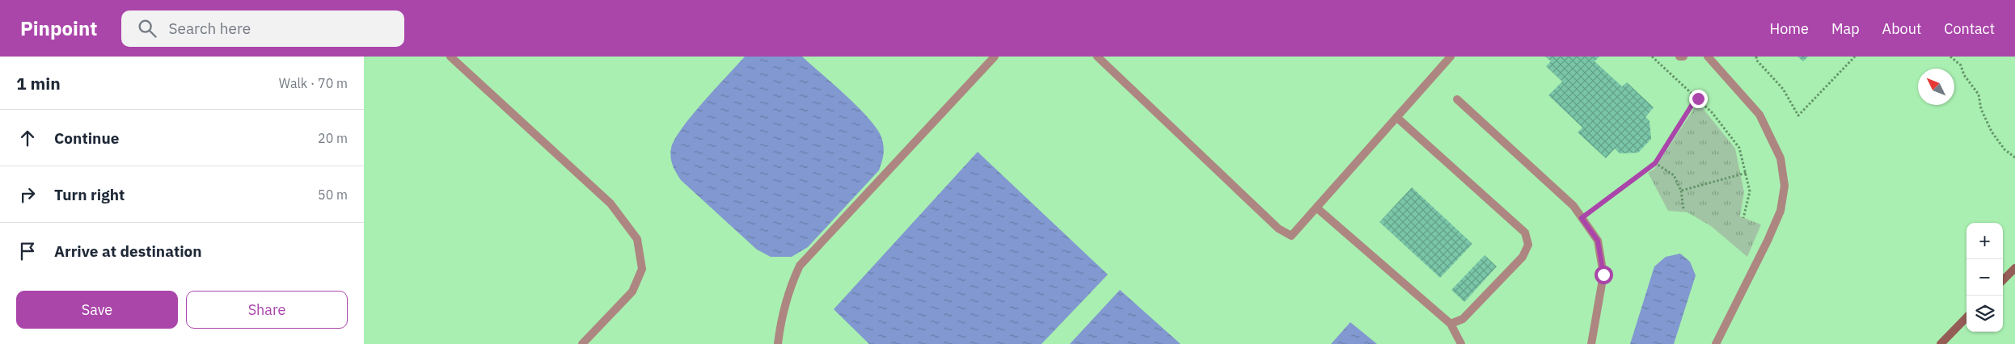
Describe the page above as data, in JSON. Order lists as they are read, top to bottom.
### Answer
{
  "north": "top left",
  "page": {
    "header": "Pinpoint",
    "search": "Search here",
    "nav": [
      "Home",
      "Map",
      "About",
      "Contact"
    ],
    "heading": ["1 min", "Walk · 70 m"],
    "list": [
      ["Continue", "20 m"],
      ["Turn right", "50 m"],
      "Arrive at destination"
    ],
    "map_buttons": ["+", "−"],
    "buttons": ["Save", "Share"]
  }
}
